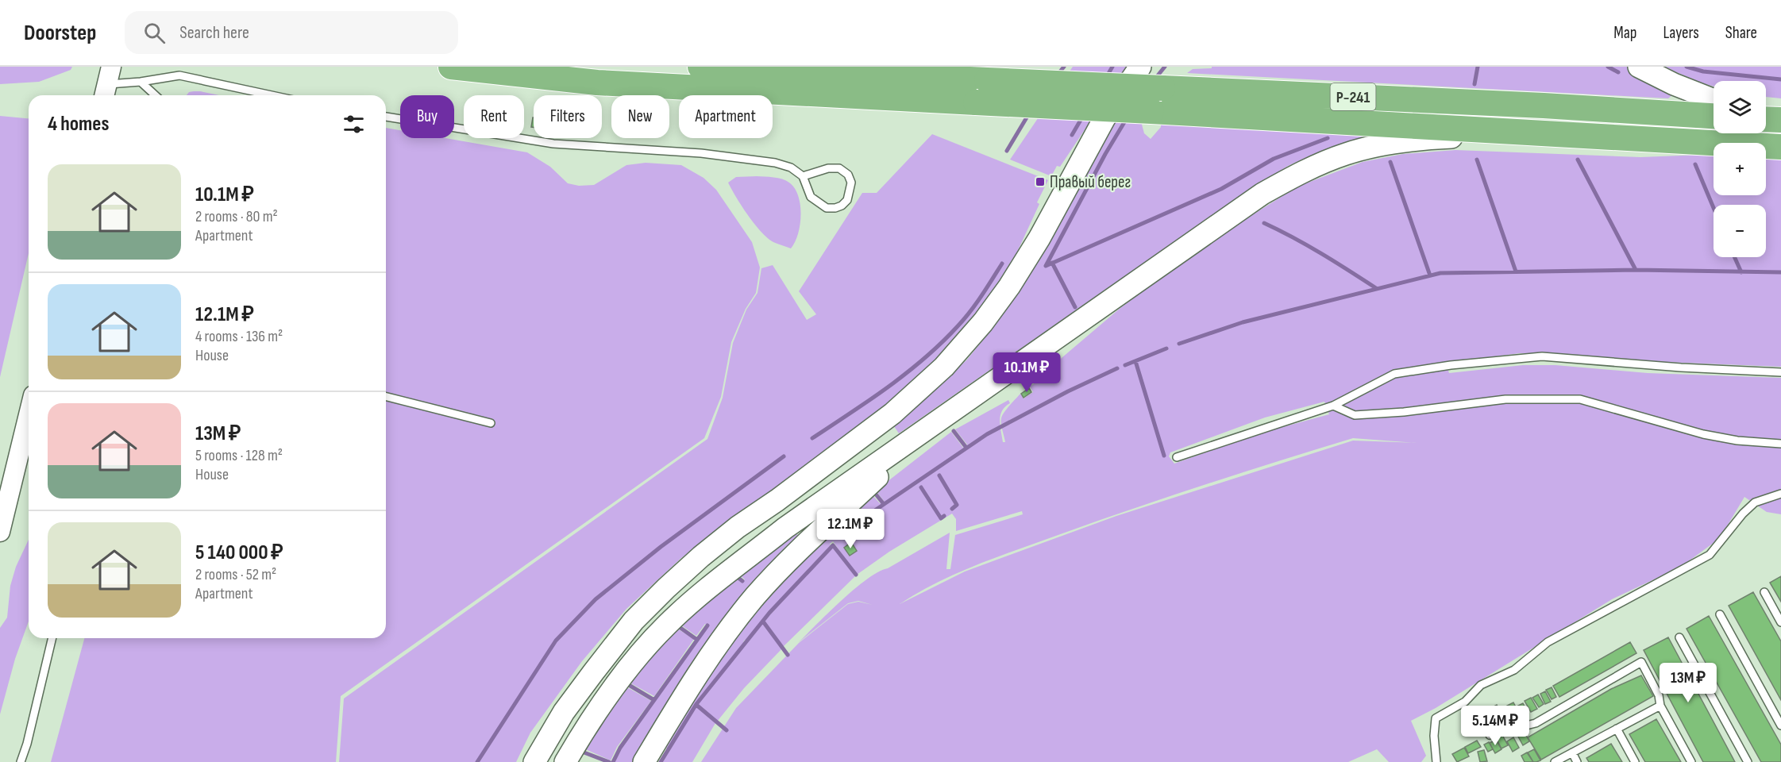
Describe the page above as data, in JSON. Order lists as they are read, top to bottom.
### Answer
{
  "streets": {
    "highway": ["Р-241"]
  },
  "places": {
    "transit": ["Правый берег"]
  },
  "page": {
    "header": "Doorstep",
    "search": "Search here",
    "nav": ["Map", "Layers", "Share"],
    "map_buttons": ["+", "−"],
    "chip": [
      "Buy",
      "Rent",
      "Filters",
      "New",
      "Apartment"
    ],
    "heading": "4 homes",
    "list": [
      {
        "name": "10.1M ₽",
        "note": "2 rooms · 80 m² · Apartment"
      },
      {
        "name": "12.1M ₽",
        "note": "4 rooms · 136 m² · House"
      },
      {
        "name": "13M ₽",
        "note": "5 rooms · 128 m² · House"
      },
      {
        "name": "5 140 000 ₽",
        "note": "2 rooms · 52 m² · Apartment"
      }
    ],
    "price": [
      "10.1M ₽",
      "12.1M ₽",
      "13M ₽",
      "5.14M ₽"
    ]
  }
}
